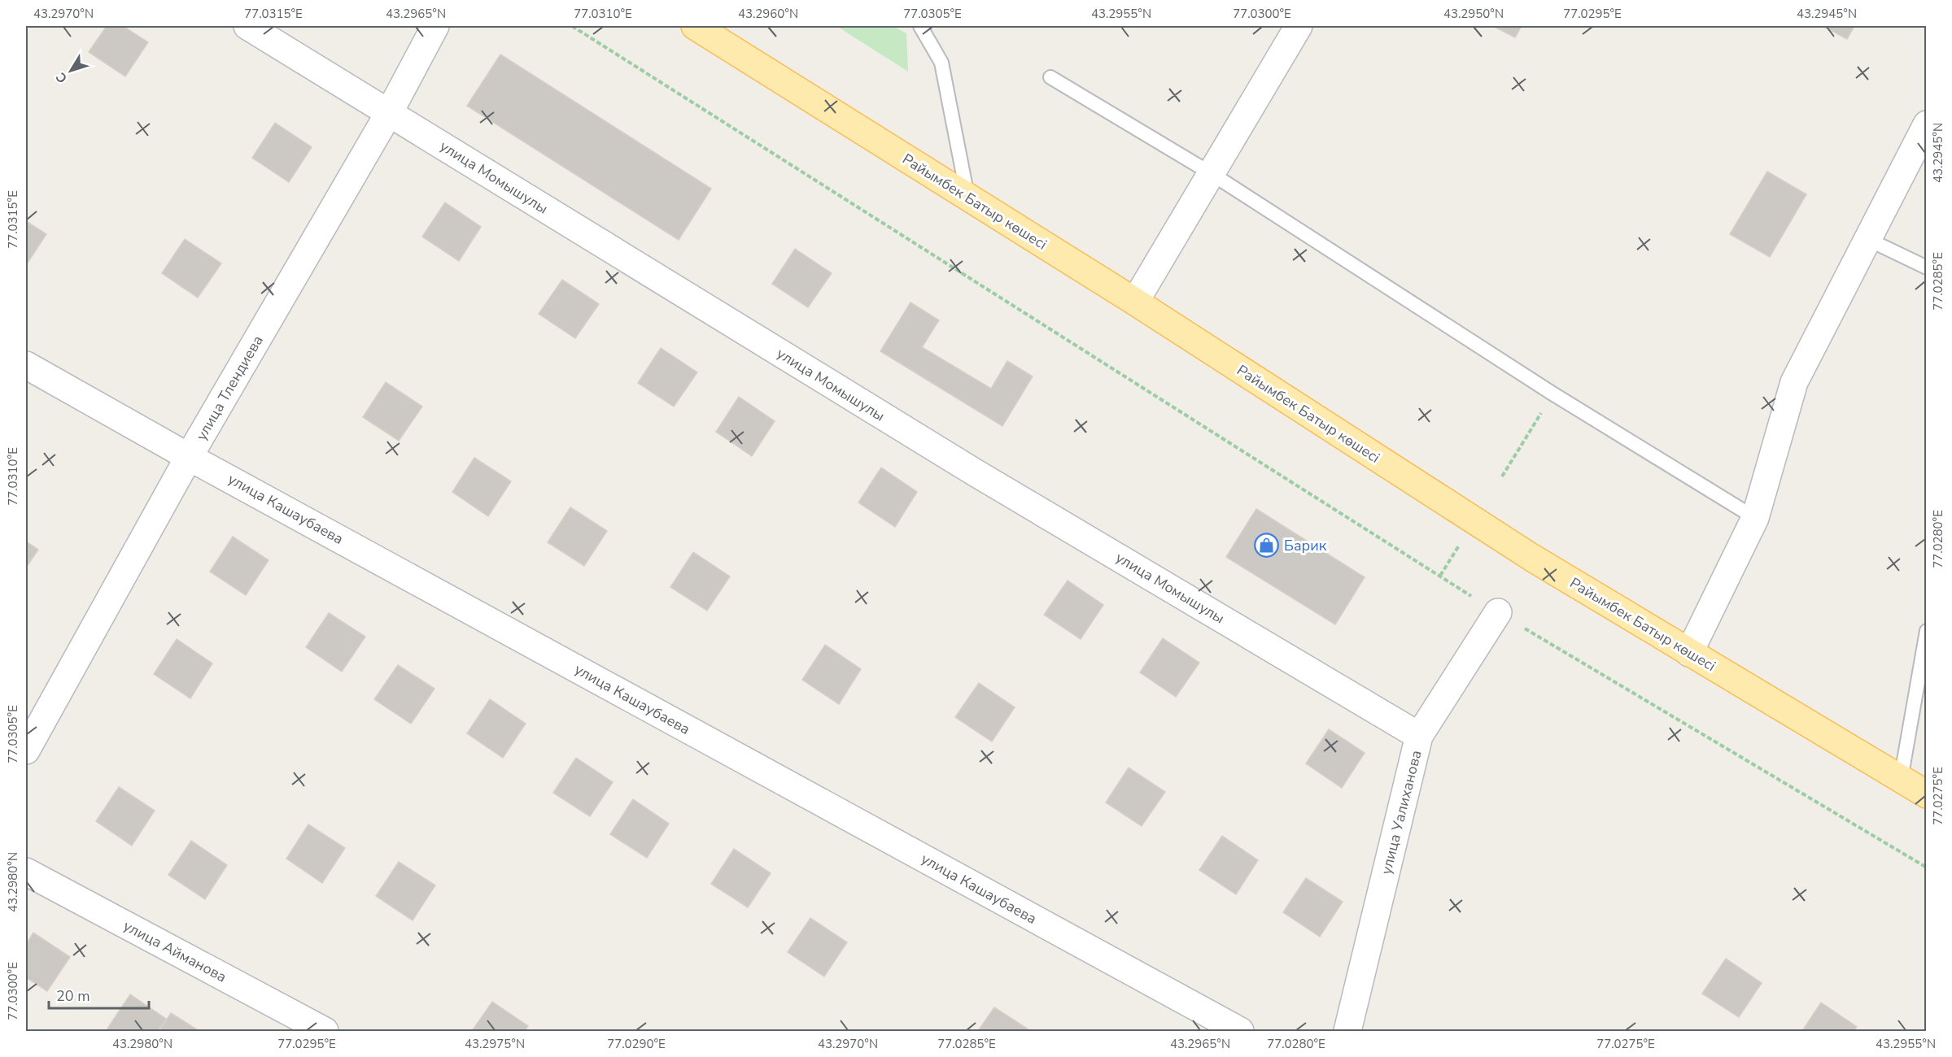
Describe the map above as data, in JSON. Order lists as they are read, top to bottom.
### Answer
{
  "streets": {
    "main road": ["Райымбек Батыр көшесі"],
    "street": [
      "улица Момышулы",
      "улица Тлендиева",
      "улица Кашаубаева",
      "улица Уалиханова",
      "улица Айманова"
    ]
  },
  "crossings": [
    ["улица Момышулы", "улица Тлендиева"],
    ["улица Момышулы", "улица Уалиханова"],
    ["улица Тлендиева", "улица Кашаубаева"]
  ],
  "places": {
    "shop": ["Барик"]
  },
  "scale_bar": "20 m",
  "north": "bottom left",
  "coordinates": [
    "43.2970°N",
    "77.0315°E",
    "43.2965°N",
    "77.0310°E",
    "43.2960°N",
    "77.0305°E",
    "43.2955°N",
    "77.0300°E",
    "43.2950°N",
    "77.0295°E",
    "43.2945°N",
    "77.0285°E",
    "77.0280°E",
    "77.0275°E",
    "43.2980°N",
    "43.2975°N",
    "77.0290°E"
  ]
}
